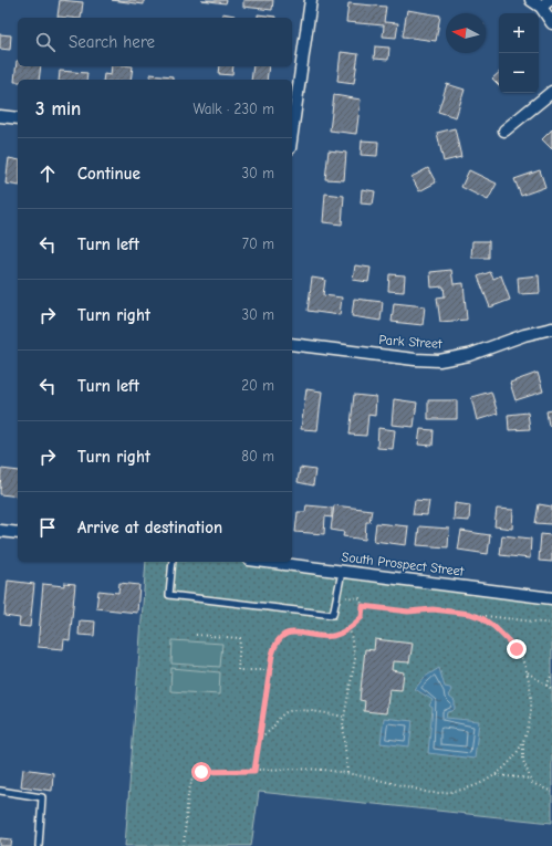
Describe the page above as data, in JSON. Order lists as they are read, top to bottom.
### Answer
{
  "streets": {
    "street": ["Park Street", "South Prospect Street"]
  },
  "north": "left",
  "page": {
    "map_buttons": ["+", "−"],
    "search": "Search here",
    "heading": ["3 min", "Walk · 230 m"],
    "list": [
      ["Continue", "30 m"],
      ["Turn left", "70 m"],
      ["Turn right", "30 m"],
      ["Turn left", "20 m"],
      ["Turn right", "80 m"],
      "Arrive at destination"
    ]
  }
}
